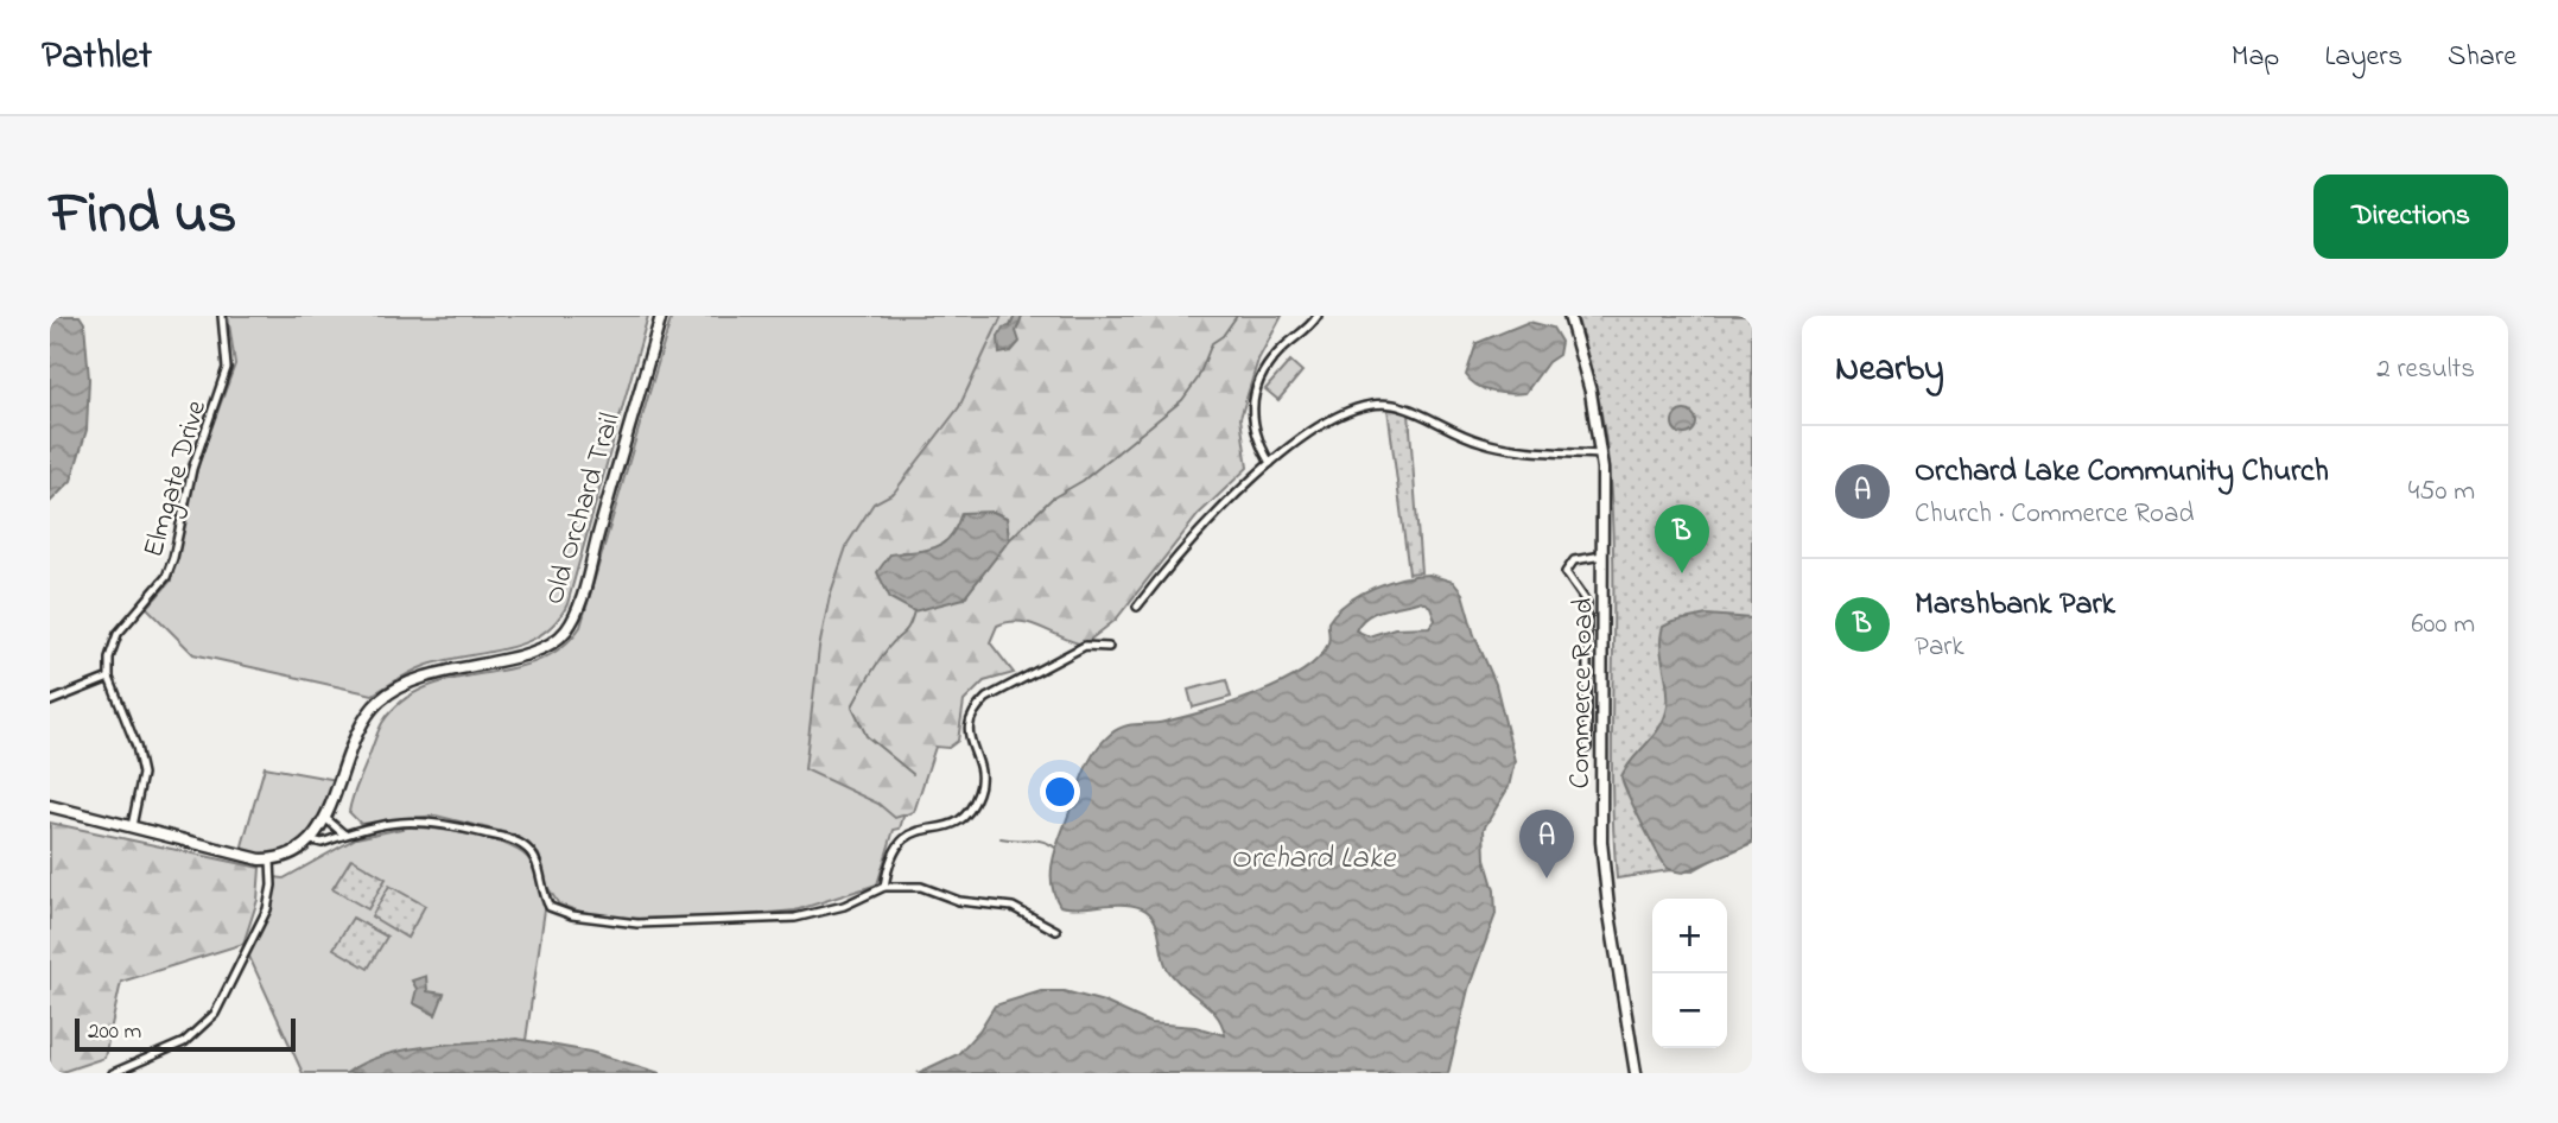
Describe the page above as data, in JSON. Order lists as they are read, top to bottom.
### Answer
{
  "streets": {
    "street": ["Elmgate Drive", "Old Orchard Trail", "Commerce Road"]
  },
  "water": ["Orchard Lake"],
  "scale_bar": "200 m",
  "page": {
    "header": "Pathlet",
    "nav": ["Map", "Layers", "Share"],
    "title": "Find us",
    "buttons": "Directions",
    "heading": ["Nearby", "2 results"],
    "list": [
      {
        "mark": "A",
        "name": "Orchard Lake Community Church",
        "note": "Church · Commerce Road",
        "value": "450 m"
      },
      {
        "mark": "B",
        "name": "Marshbank Park",
        "note": "Park",
        "value": "600 m"
      }
    ],
    "pins": ["B", "A"],
    "map_buttons": ["+", "−"],
    "scale": "200 m"
  }
}
